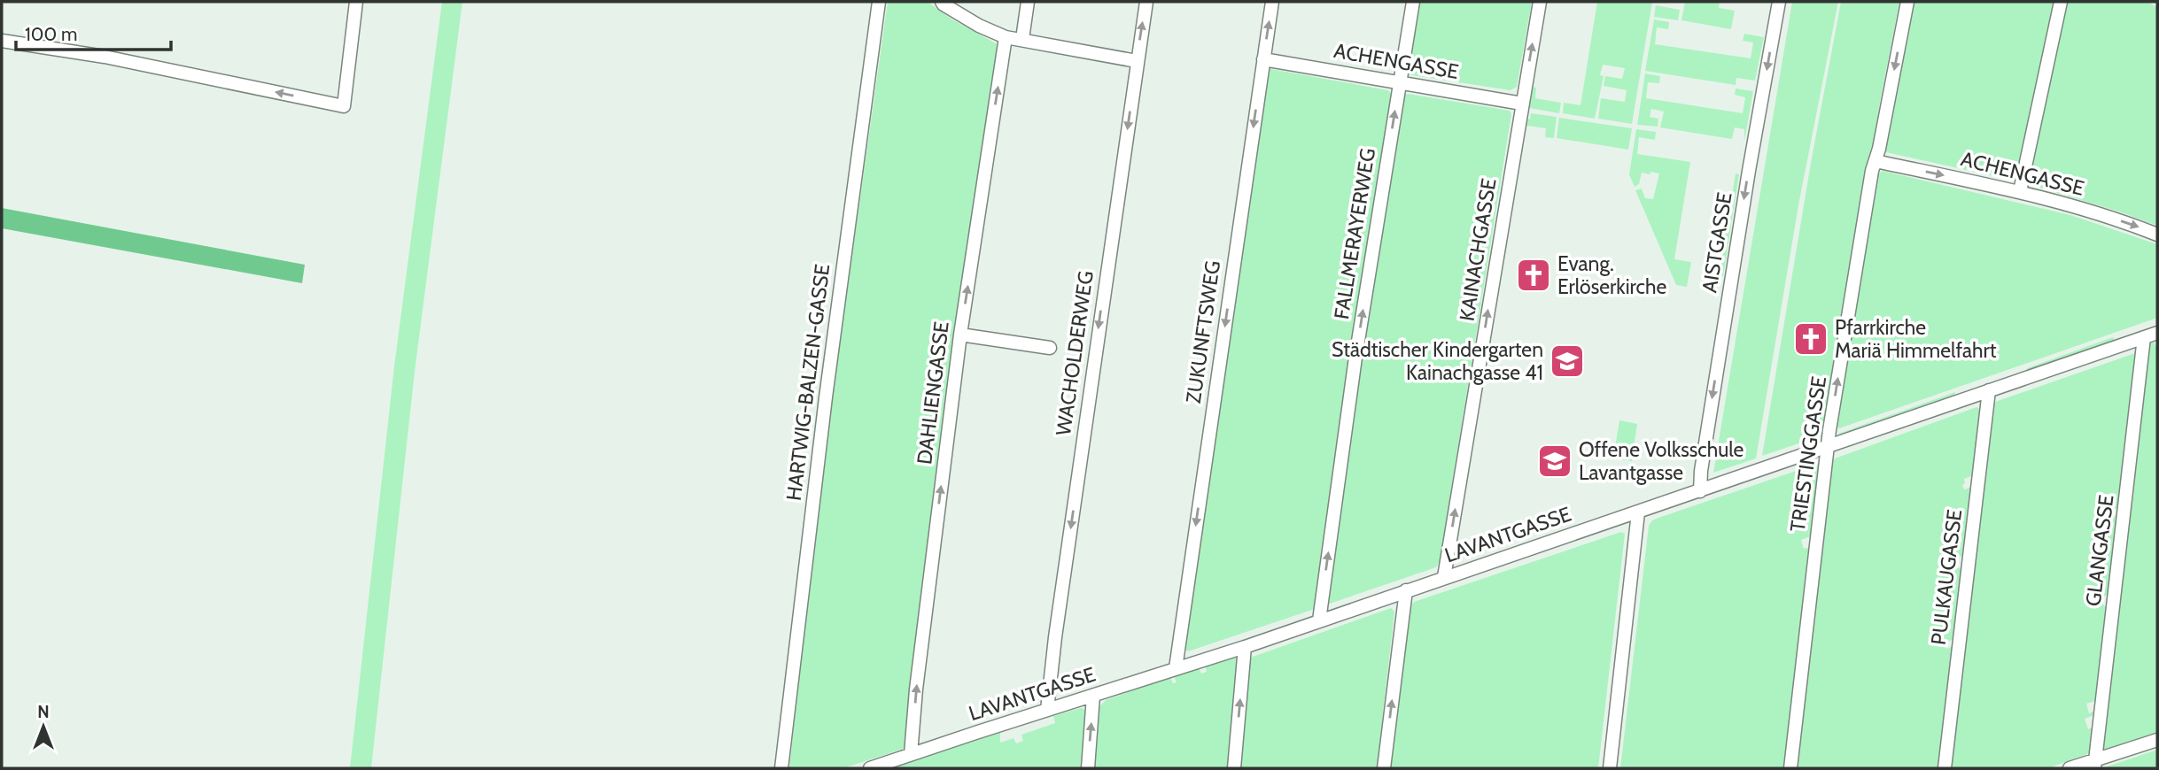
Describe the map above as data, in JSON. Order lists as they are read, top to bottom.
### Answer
{
  "streets": {
    "street": [
      "ACHENGASSE",
      "FALLMERAYERWEG",
      "AISTGASSE",
      "KAINACHGASSE",
      "ZUKUNFTSWEG",
      "WACHOLDERWEG",
      "HARTWIG-BALZEN-GASSE",
      "DAHLIENGASSE",
      "TRIESTINGGASSE",
      "LAVANTGASSE",
      "GLANGASSE",
      "PULKAUGASSE"
    ]
  },
  "crossings": [
    ["ACHENGASSE", "FALLMERAYERWEG"],
    ["ACHENGASSE", "KAINACHGASSE"],
    ["ACHENGASSE", "ZUKUNFTSWEG"],
    ["ACHENGASSE", "TRIESTINGGASSE"],
    ["FALLMERAYERWEG", "LAVANTGASSE"],
    ["AISTGASSE", "LAVANTGASSE"],
    ["KAINACHGASSE", "LAVANTGASSE"],
    ["ZUKUNFTSWEG", "LAVANTGASSE"],
    ["WACHOLDERWEG", "LAVANTGASSE"],
    ["DAHLIENGASSE", "LAVANTGASSE"],
    ["TRIESTINGGASSE", "LAVANTGASSE"],
    ["LAVANTGASSE", "GLANGASSE"],
    ["LAVANTGASSE", "PULKAUGASSE"]
  ],
  "one_way": [
    "ACHENGASSE",
    "FALLMERAYERWEG",
    "AISTGASSE",
    "KAINACHGASSE",
    "ZUKUNFTSWEG",
    "WACHOLDERWEG",
    "DAHLIENGASSE"
  ],
  "places": {
    "church": ["Evang. Erlöserkirche", "Pfarrkirche Mariä Himmelfahrt"],
    "school or university": ["Städtischer Kindergarten Kainachgasse 41", "Offene Volksschule Lavantgasse"]
  },
  "scale_bar": "100 m",
  "north": "top"
}
